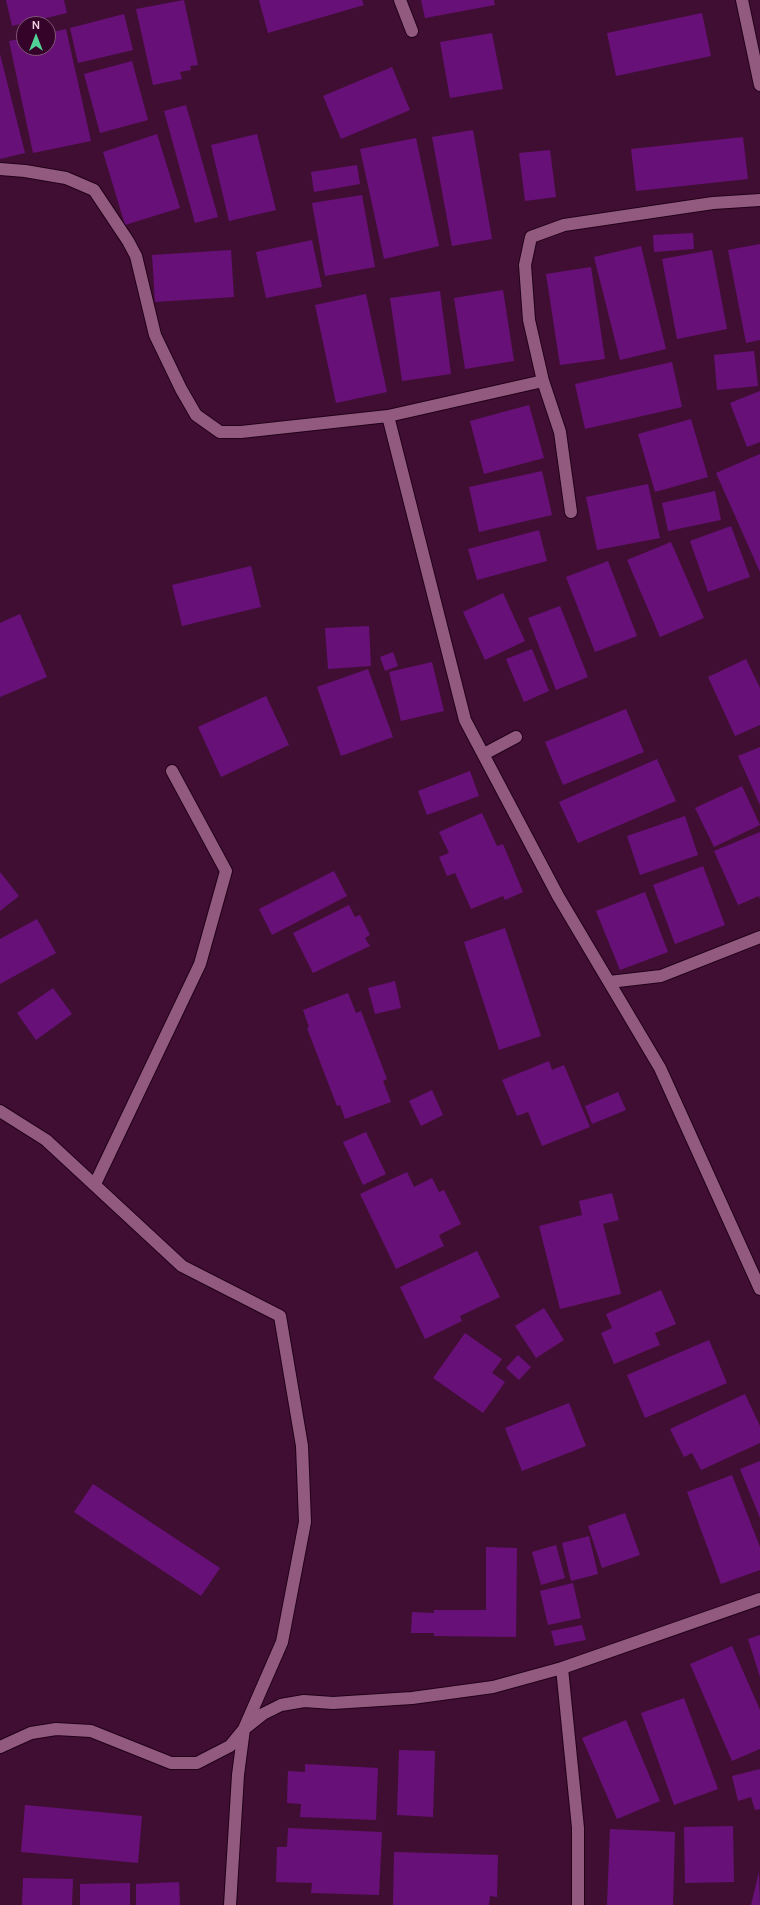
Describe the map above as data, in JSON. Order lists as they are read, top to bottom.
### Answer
{
  "north": "top"
}
